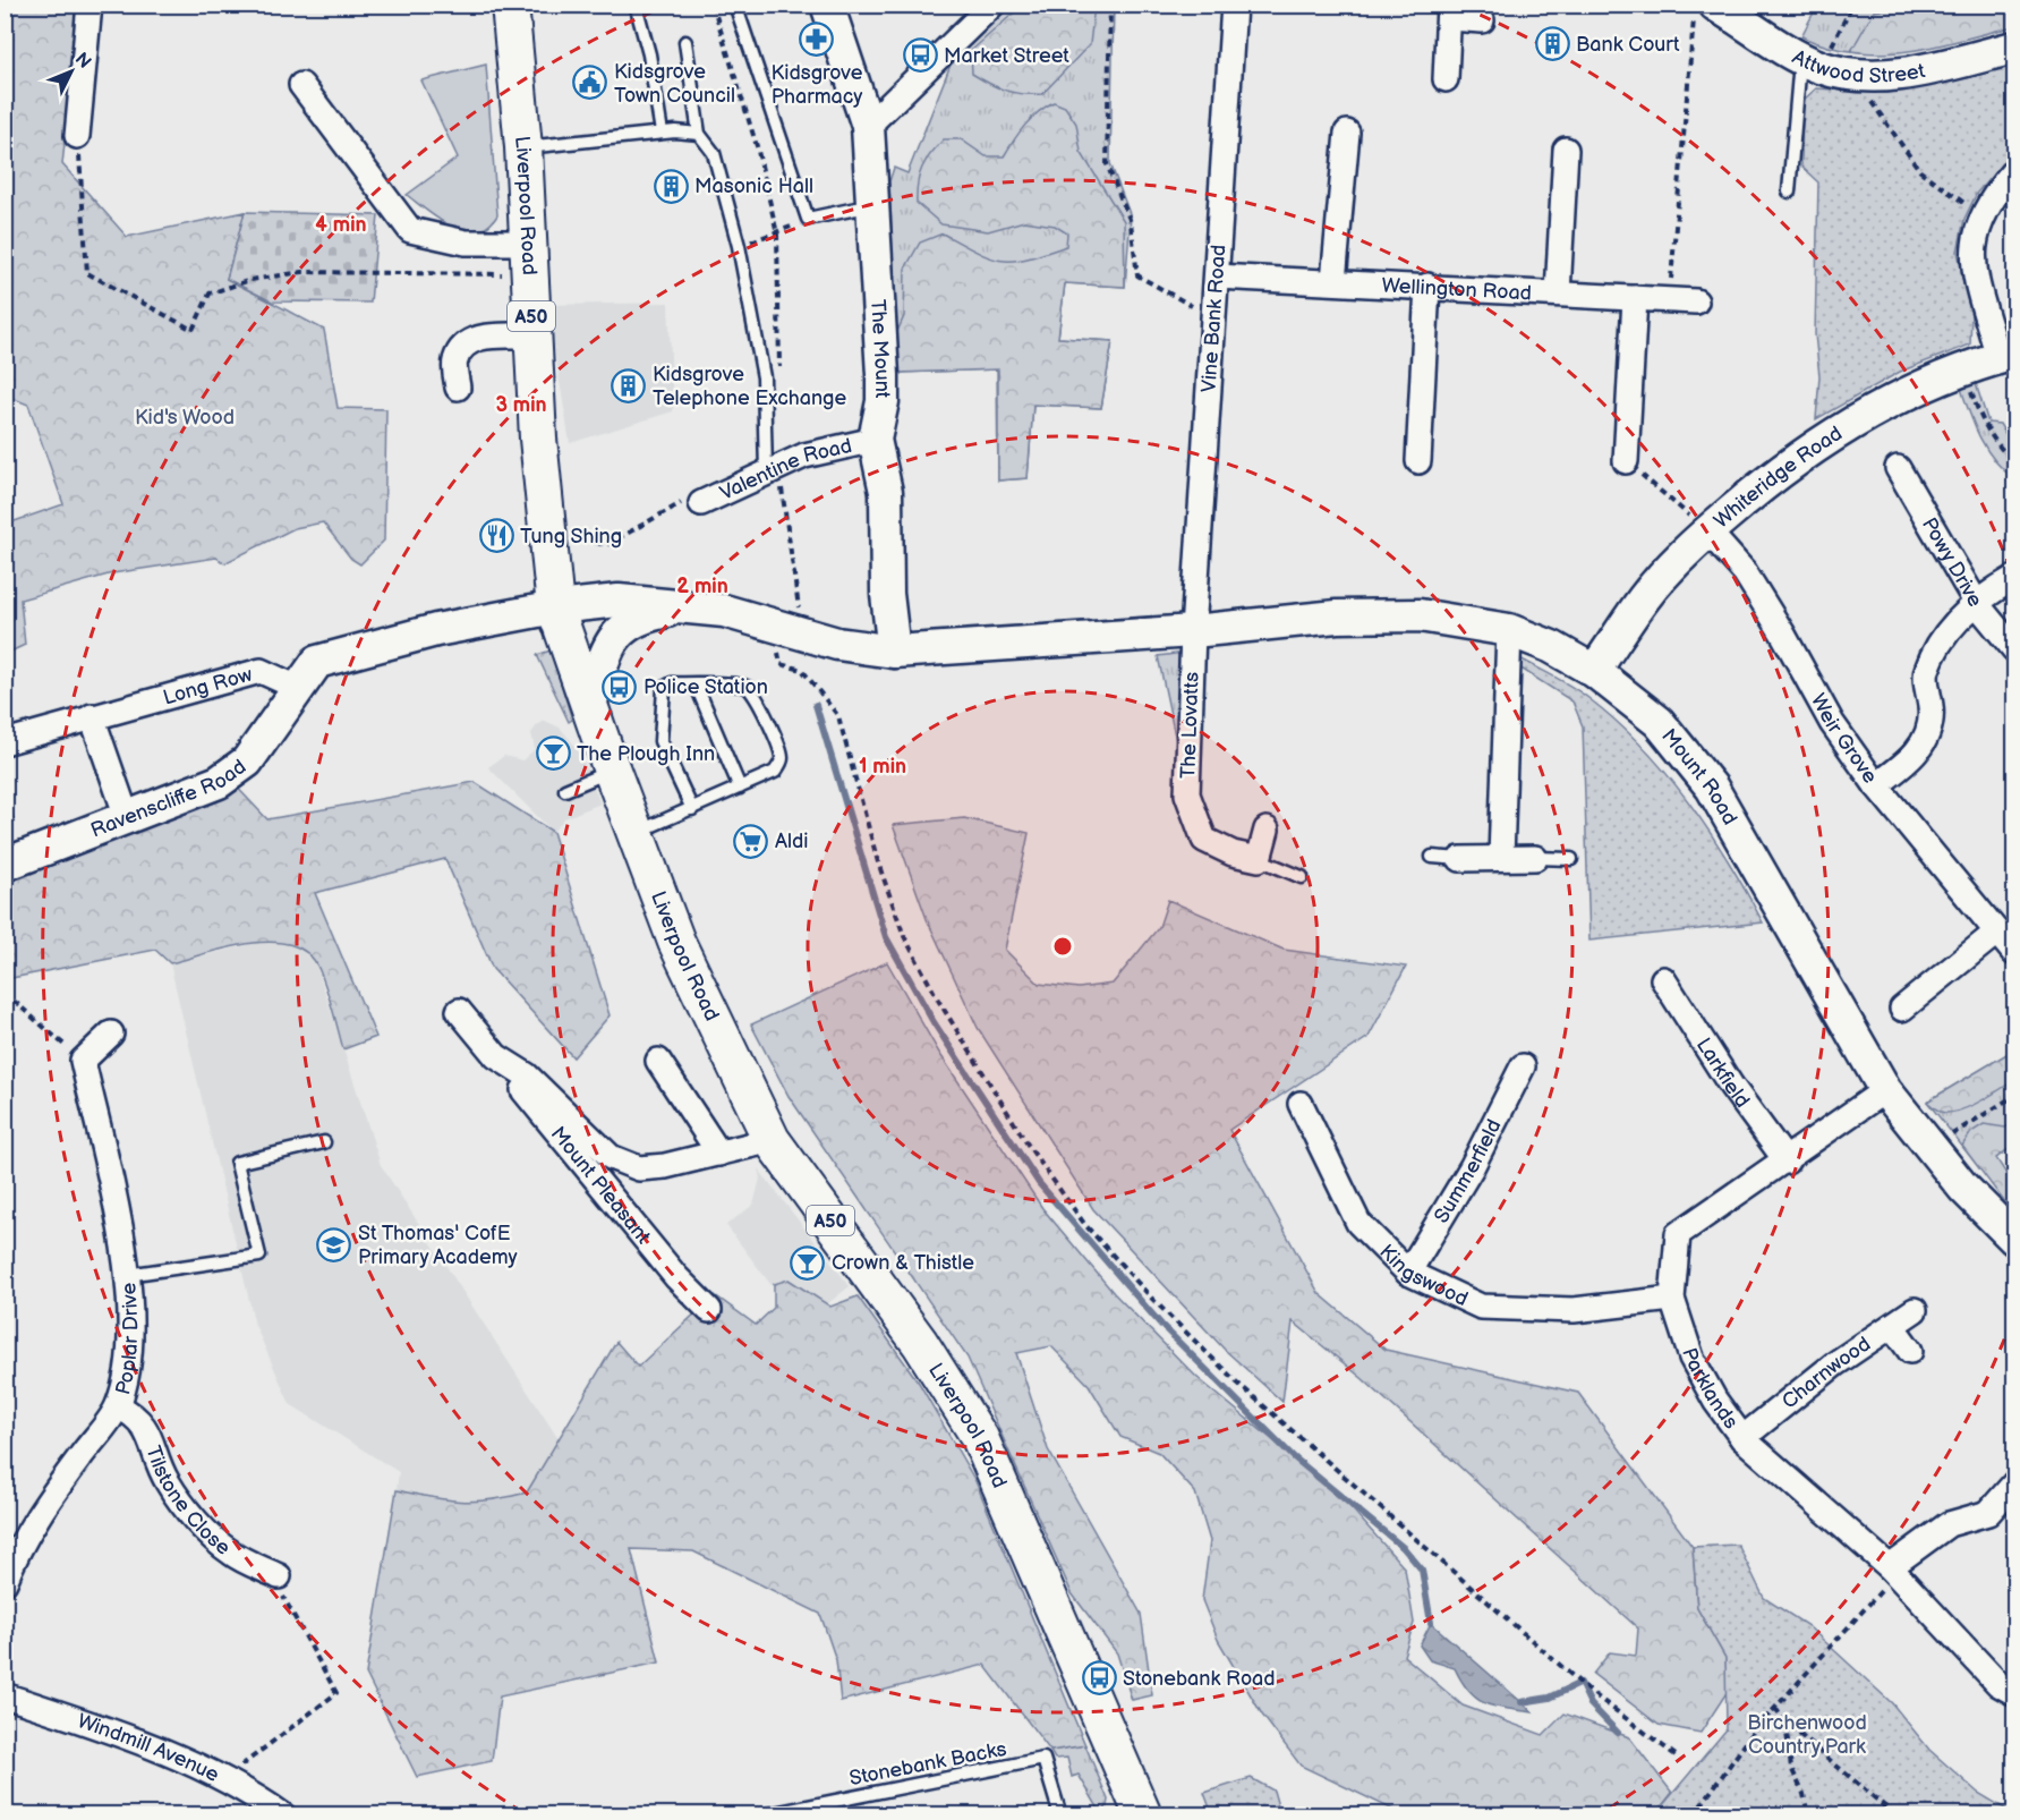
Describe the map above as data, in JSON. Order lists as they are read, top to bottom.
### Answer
{
  "streets": {
    "main road": ["Liverpool Road", "A50"],
    "street": [
      "Attwood Street",
      "Wellington Road",
      "Vine Bank Road",
      "The Mount",
      "Valentine Road",
      "Whiteridge Road",
      "Powy Drive",
      "Long Row",
      "The Lovatts",
      "Weir Grove",
      "Mount Road",
      "Ravenscliffe Road",
      "Larkfield",
      "Summerfield",
      "Mount Pleasant",
      "Kingswood",
      "Poplar Drive",
      "Charnwood",
      "Parklands",
      "Tilstone Close",
      "Windmill Avenue"
    ],
    "lane": ["Stonebank Backs"]
  },
  "crossings": [
    ["Liverpool Road", "Mount Pleasant"],
    ["Wellington Road", "Vine Bank Road"],
    ["Vine Bank Road", "The Lovatts"],
    ["Vine Bank Road", "Mount Road"],
    ["The Mount", "Valentine Road"],
    ["Whiteridge Road", "Weir Grove"],
    ["Whiteridge Road", "Mount Road"],
    ["Long Row", "Ravenscliffe Road"],
    ["The Lovatts", "Mount Road"],
    ["Mount Road", "Parklands"],
    ["Larkfield", "Parklands"],
    ["Summerfield", "Kingswood"],
    ["Kingswood", "Parklands"],
    ["Poplar Drive", "Tilstone Close"],
    ["Charnwood", "Parklands"]
  ],
  "parks": ["Kid's Wood", "Birchenwood Country Park"],
  "places": {
    "pharmacy": ["Kidsgrove Pharmacy"],
    "building": ["Bank Court", "Masonic Hall", "Kidsgrove Telephone Exchange"],
    "bus stop": ["Market Street", "Police Station", "Stonebank Road"],
    "public building": ["Kidsgrove Town Council"],
    "restaurant": ["Tung Shing"],
    "bar": ["The Plough Inn", "Crown & Thistle"],
    "supermarket": ["Aldi"],
    "school or university": ["St Thomas' CofE Primary Academy"]
  },
  "north": "top right",
  "rings": [
    "4 min",
    "3 min",
    "2 min",
    "1 min"
  ]
}
